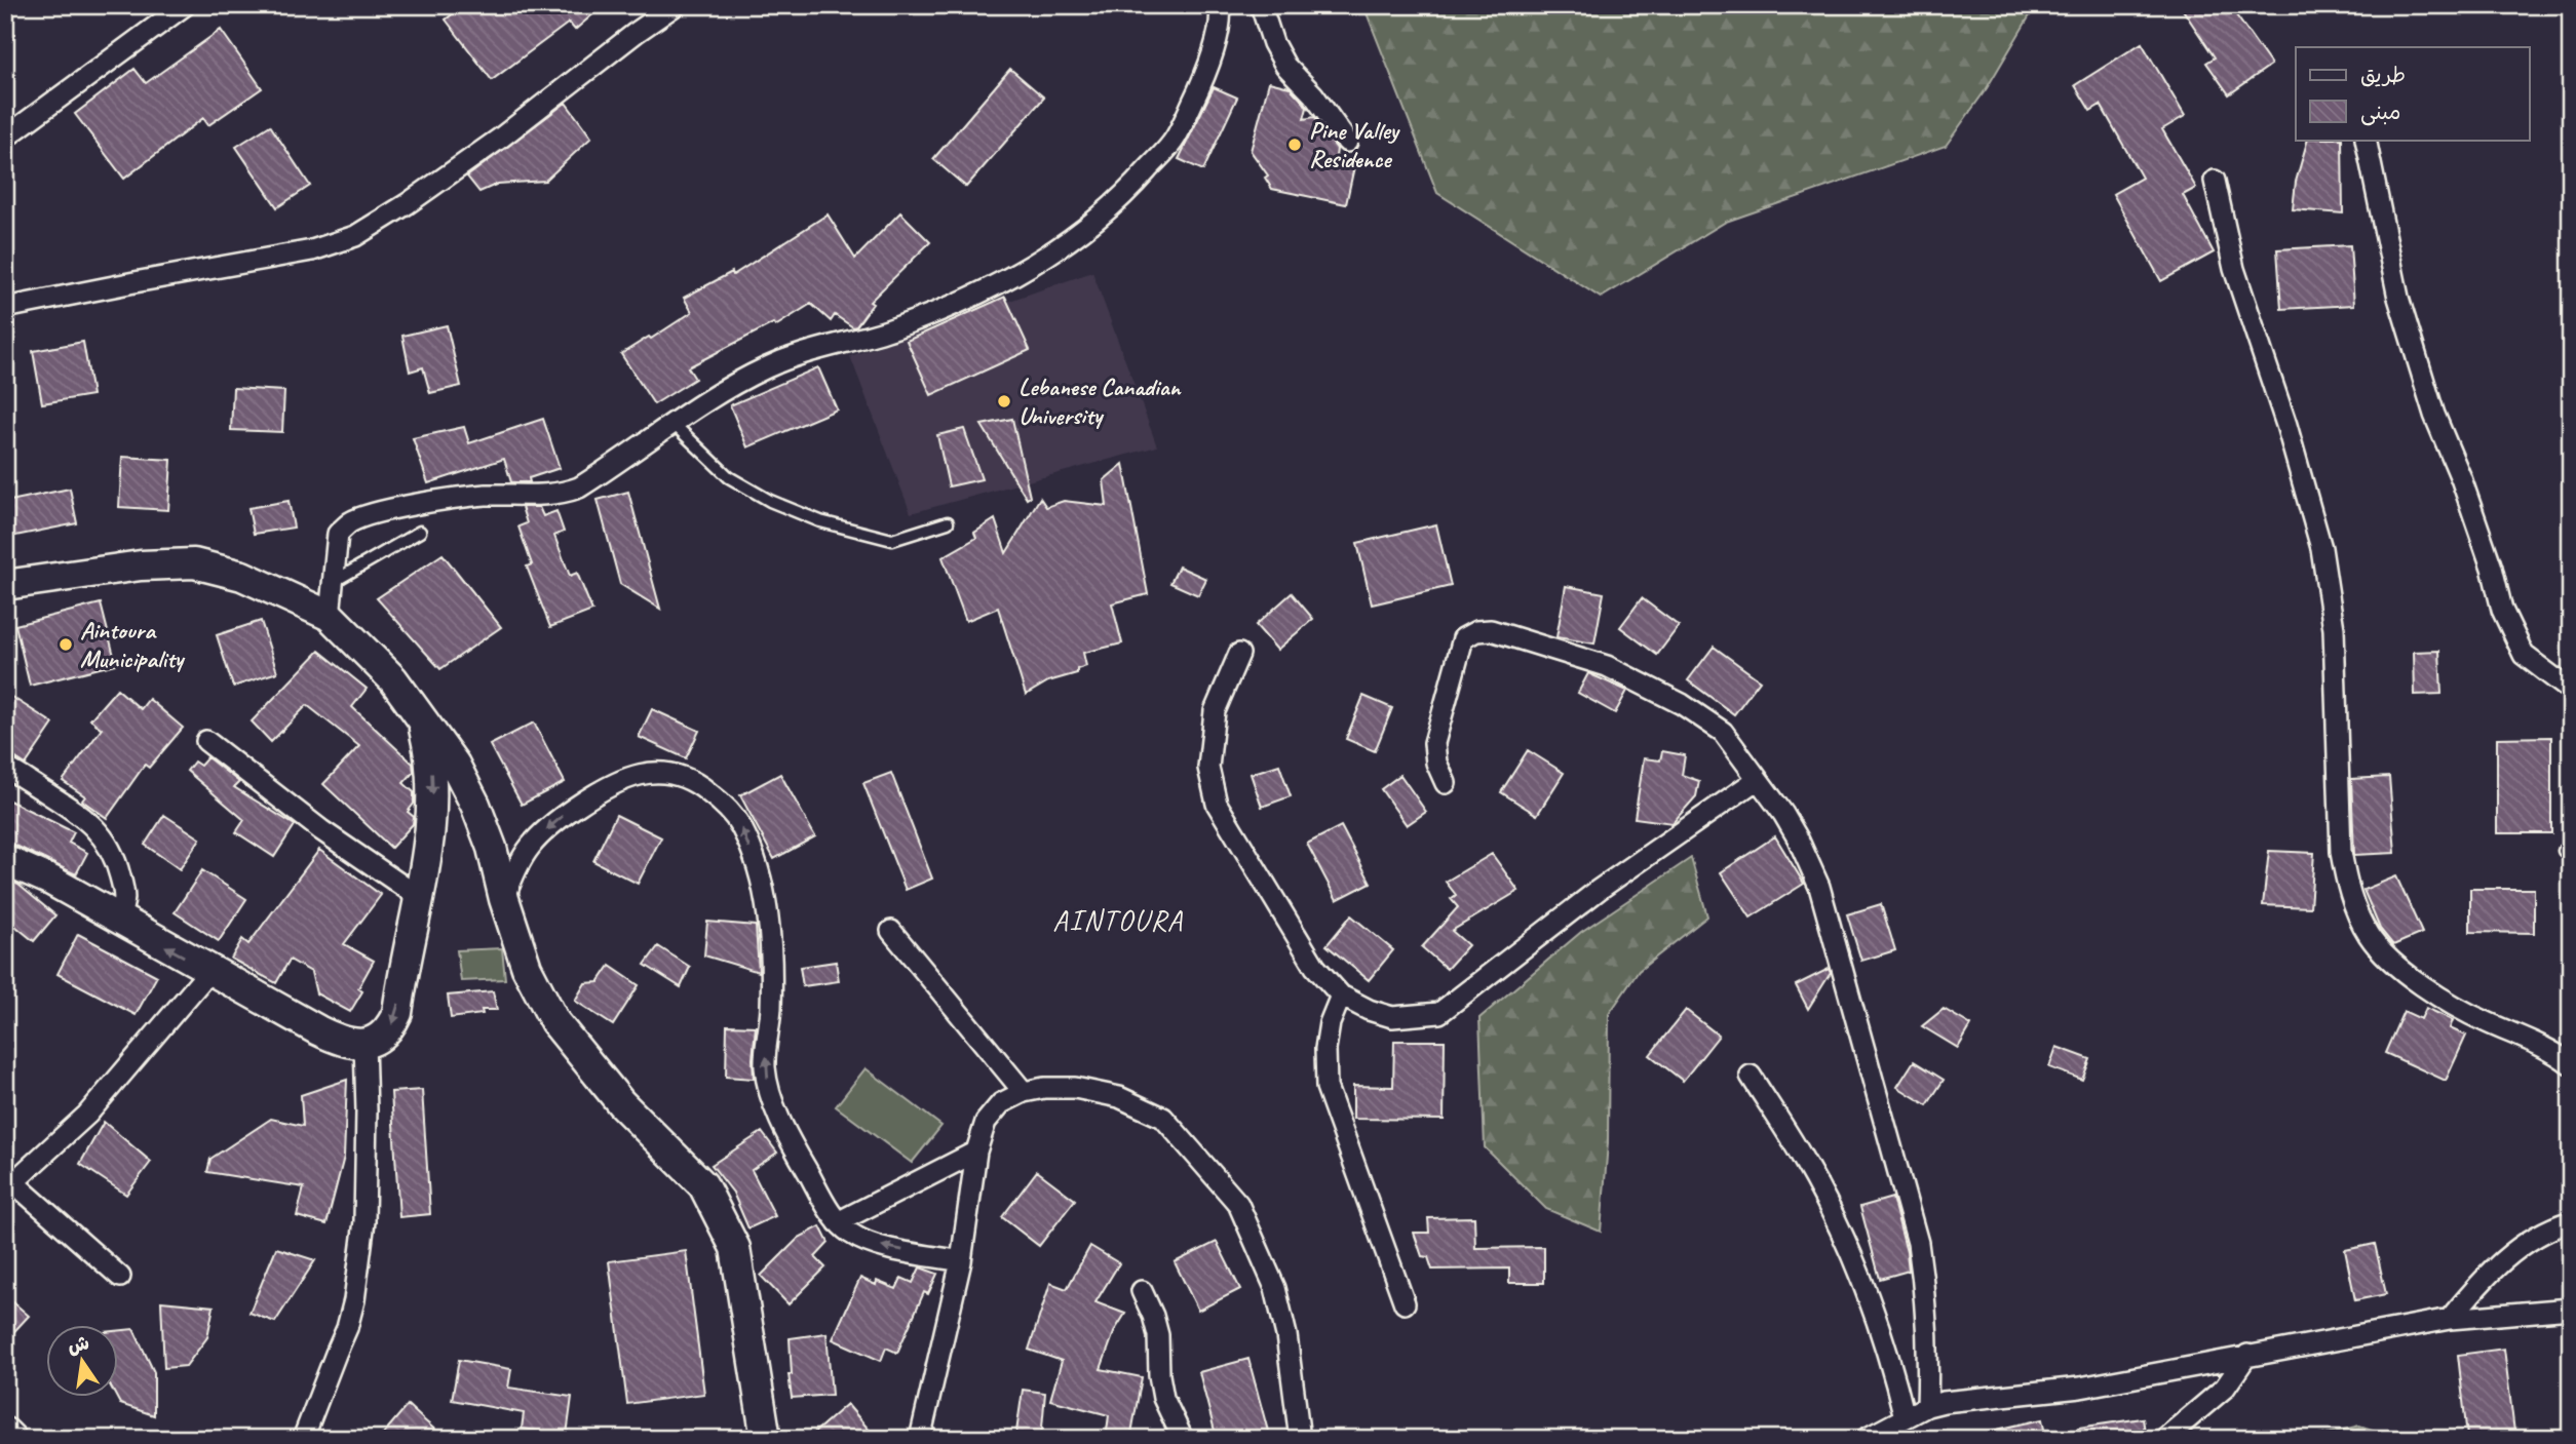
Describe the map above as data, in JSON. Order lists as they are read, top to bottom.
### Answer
{
  "districts": ["AINTOURA"],
  "places": ["Pine Valley Residence", "Lebanese Canadian University", "Aintoura Municipality"],
  "legend": ["طريق", "مبنى"],
  "north": "top"
}
